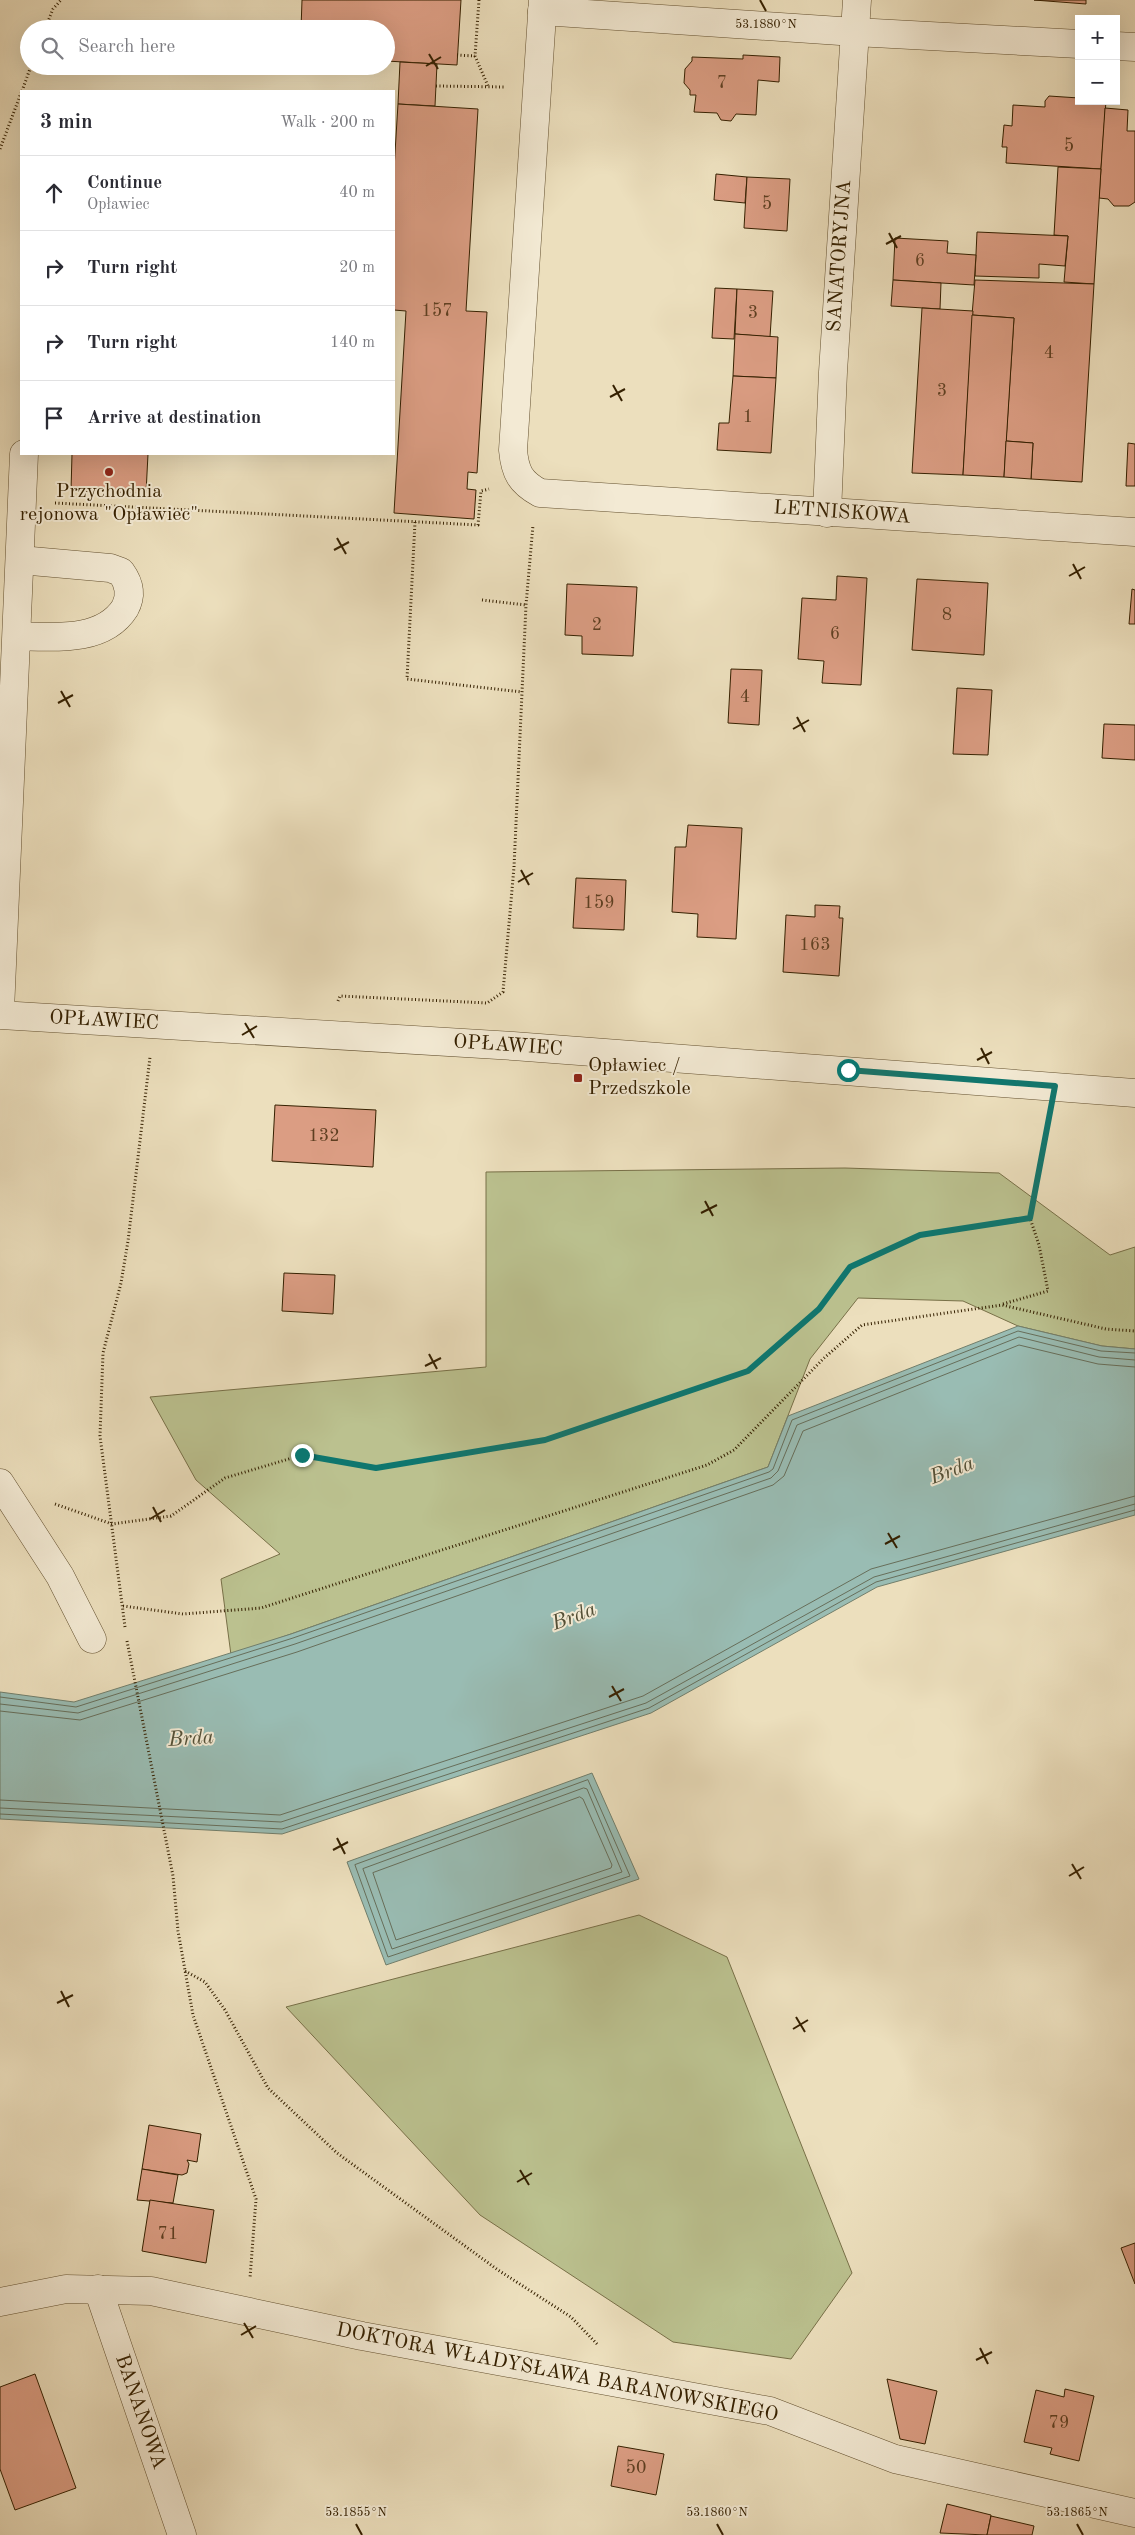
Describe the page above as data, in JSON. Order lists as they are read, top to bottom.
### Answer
{
  "streets": {
    "street": [
      "SANATORYJNA",
      "LETNISKOWA",
      "OPŁAWIEC",
      "DOKTORA WŁADYSŁAWA BARANOWSKIEGO",
      "BANANOWA"
    ]
  },
  "crossings": [
    ["SANATORYJNA", "LETNISKOWA"],
    ["DOKTORA WŁADYSŁAWA BARANOWSKIEGO", "BANANOWA"]
  ],
  "water": ["Brda"],
  "places": {
    "other": ["Przychodnia rejonowa \"Opławiec\""],
    "transit": ["Opławiec / Przedszkole"]
  },
  "house_numbers": [
    "7",
    "5",
    "5",
    "6",
    "157",
    "3",
    "4",
    "3",
    "1",
    "8",
    "2",
    "6",
    "4",
    "159",
    "163",
    "132",
    "71",
    "79",
    "50"
  ],
  "page": {
    "map_buttons": ["+", "−"],
    "search": "Search here",
    "heading": ["3 min", "Walk · 200 m"],
    "list": [
      ["Continue", "Opławiec", "40 m"],
      ["Turn right", "20 m"],
      ["Turn right", "140 m"],
      "Arrive at destination"
    ]
  },
  "coordinates": [
    "53.1880°N",
    "53.1855°N",
    "53.1860°N",
    "53.1865°N"
  ]
}
